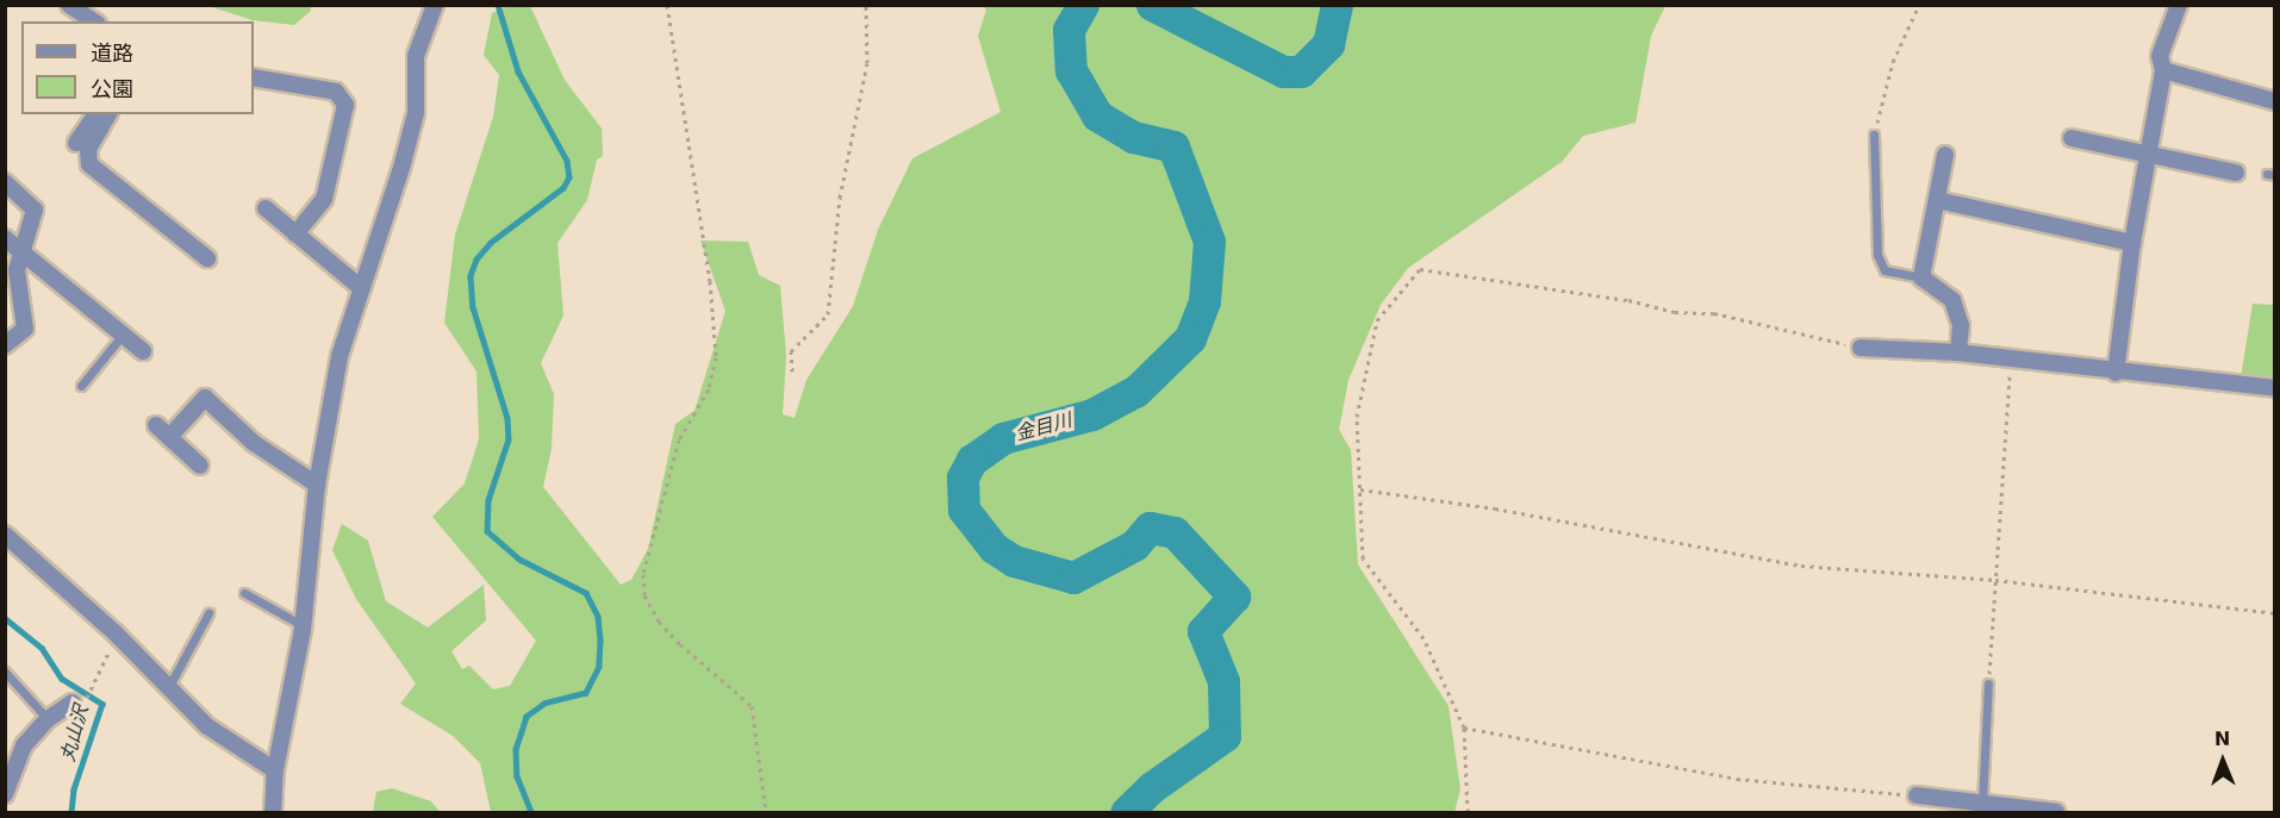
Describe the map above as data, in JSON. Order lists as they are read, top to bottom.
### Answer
{
  "water": ["金目川", "丸山沢"],
  "legend": ["道路", "公園"],
  "north": "top"
}
